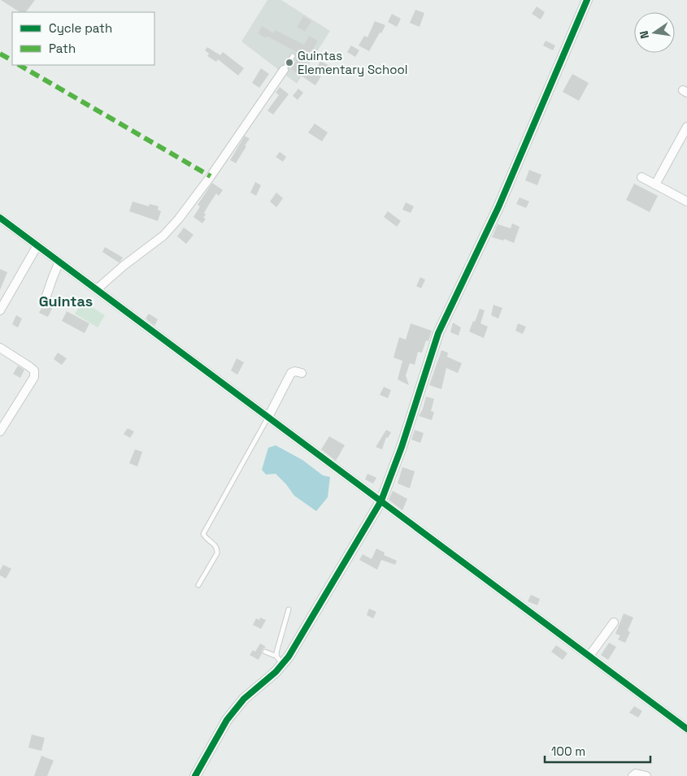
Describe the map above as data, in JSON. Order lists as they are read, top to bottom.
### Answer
{
  "districts": ["Guintas"],
  "places": ["Guintas Elementary School"],
  "legend": ["Cycle path", "Path"],
  "scale_bar": "100 m",
  "north": "left"
}
